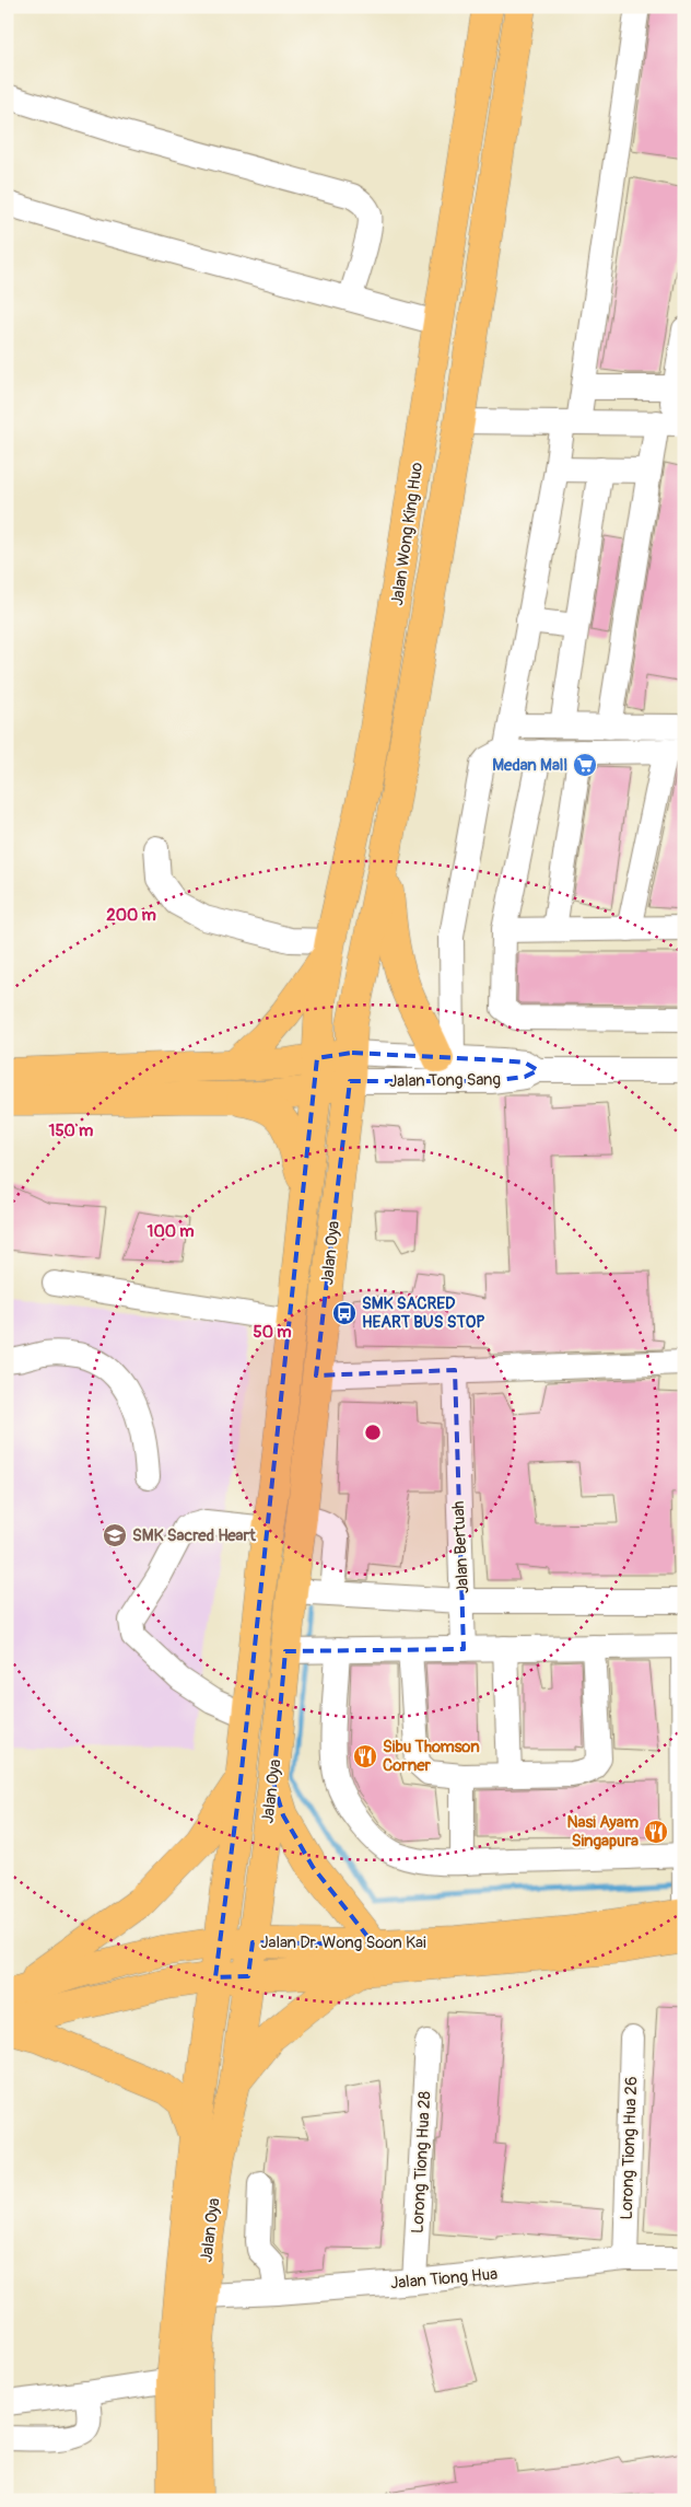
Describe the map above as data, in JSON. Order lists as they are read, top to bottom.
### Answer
{
  "streets": {
    "main road": ["Jalan Wong King Huo", "Jalan Oya", "Jalan Dr. Wong Soon Kai"],
    "street": [
      "Jalan Tong Sang",
      "Jalan Bertuah",
      "Lorong Tiong Hua 26",
      "Lorong Tiong Hua 28",
      "Jalan Tiong Hua"
    ]
  },
  "crossings": [
    ["Jalan Wong King Huo", "Jalan Tong Sang"],
    ["Jalan Wong King Huo", "Jalan Oya"],
    ["Jalan Tong Sang", "Jalan Oya"],
    ["Jalan Oya", "Jalan Dr. Wong Soon Kai"],
    ["Jalan Oya", "Jalan Tiong Hua"],
    ["Lorong Tiong Hua 26", "Jalan Tiong Hua"],
    ["Lorong Tiong Hua 28", "Jalan Tiong Hua"]
  ],
  "places": {
    "supermarket": ["Medan Mall"],
    "bus stop": ["SMK SACRED HEART BUS STOP"],
    "school or university": ["SMK Sacred Heart"],
    "restaurant": ["Sibu Thomson Corner", "Nasi Ayam Singapura"]
  },
  "rings": [
    "200 m",
    "150 m",
    "100 m",
    "50 m"
  ]
}
